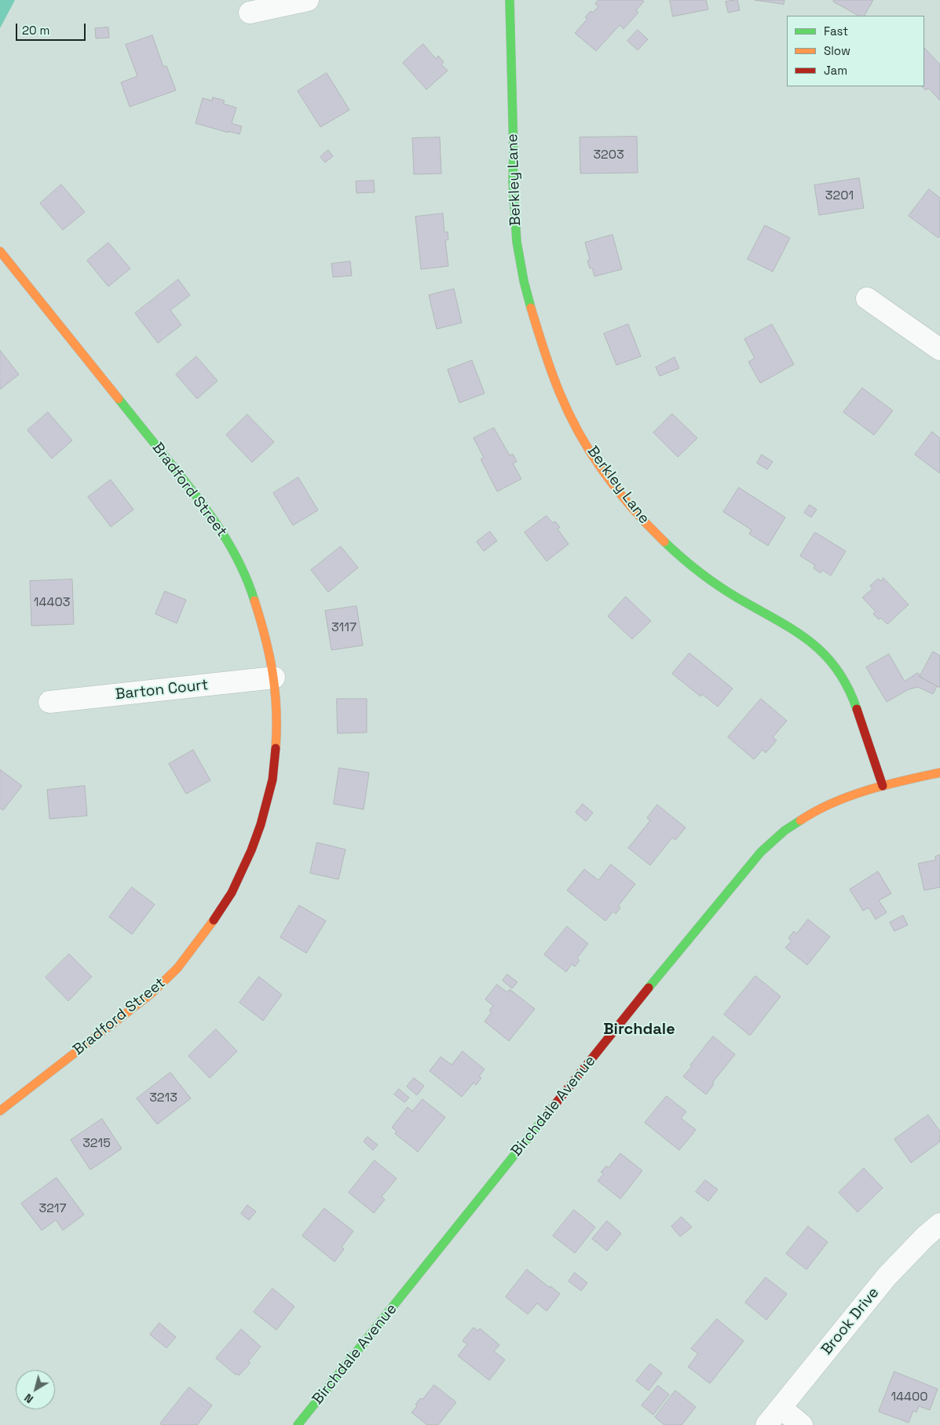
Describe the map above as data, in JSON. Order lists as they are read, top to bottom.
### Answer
{
  "streets": {
    "street": [
      "Berkley Lane",
      "Bradford Street",
      "Barton Court",
      "Birchdale Avenue",
      "Brook Drive"
    ]
  },
  "crossings": [
    ["Berkley Lane", "Birchdale Avenue"],
    ["Bradford Street", "Barton Court"]
  ],
  "districts": ["Birchdale"],
  "house_numbers": [
    "3203",
    "3201",
    "14403",
    "3117",
    "3213",
    "3215",
    "3217",
    "14400"
  ],
  "legend": ["Fast", "Slow", "Jam"],
  "scale_bar": "20 m",
  "north": "bottom left"
}
